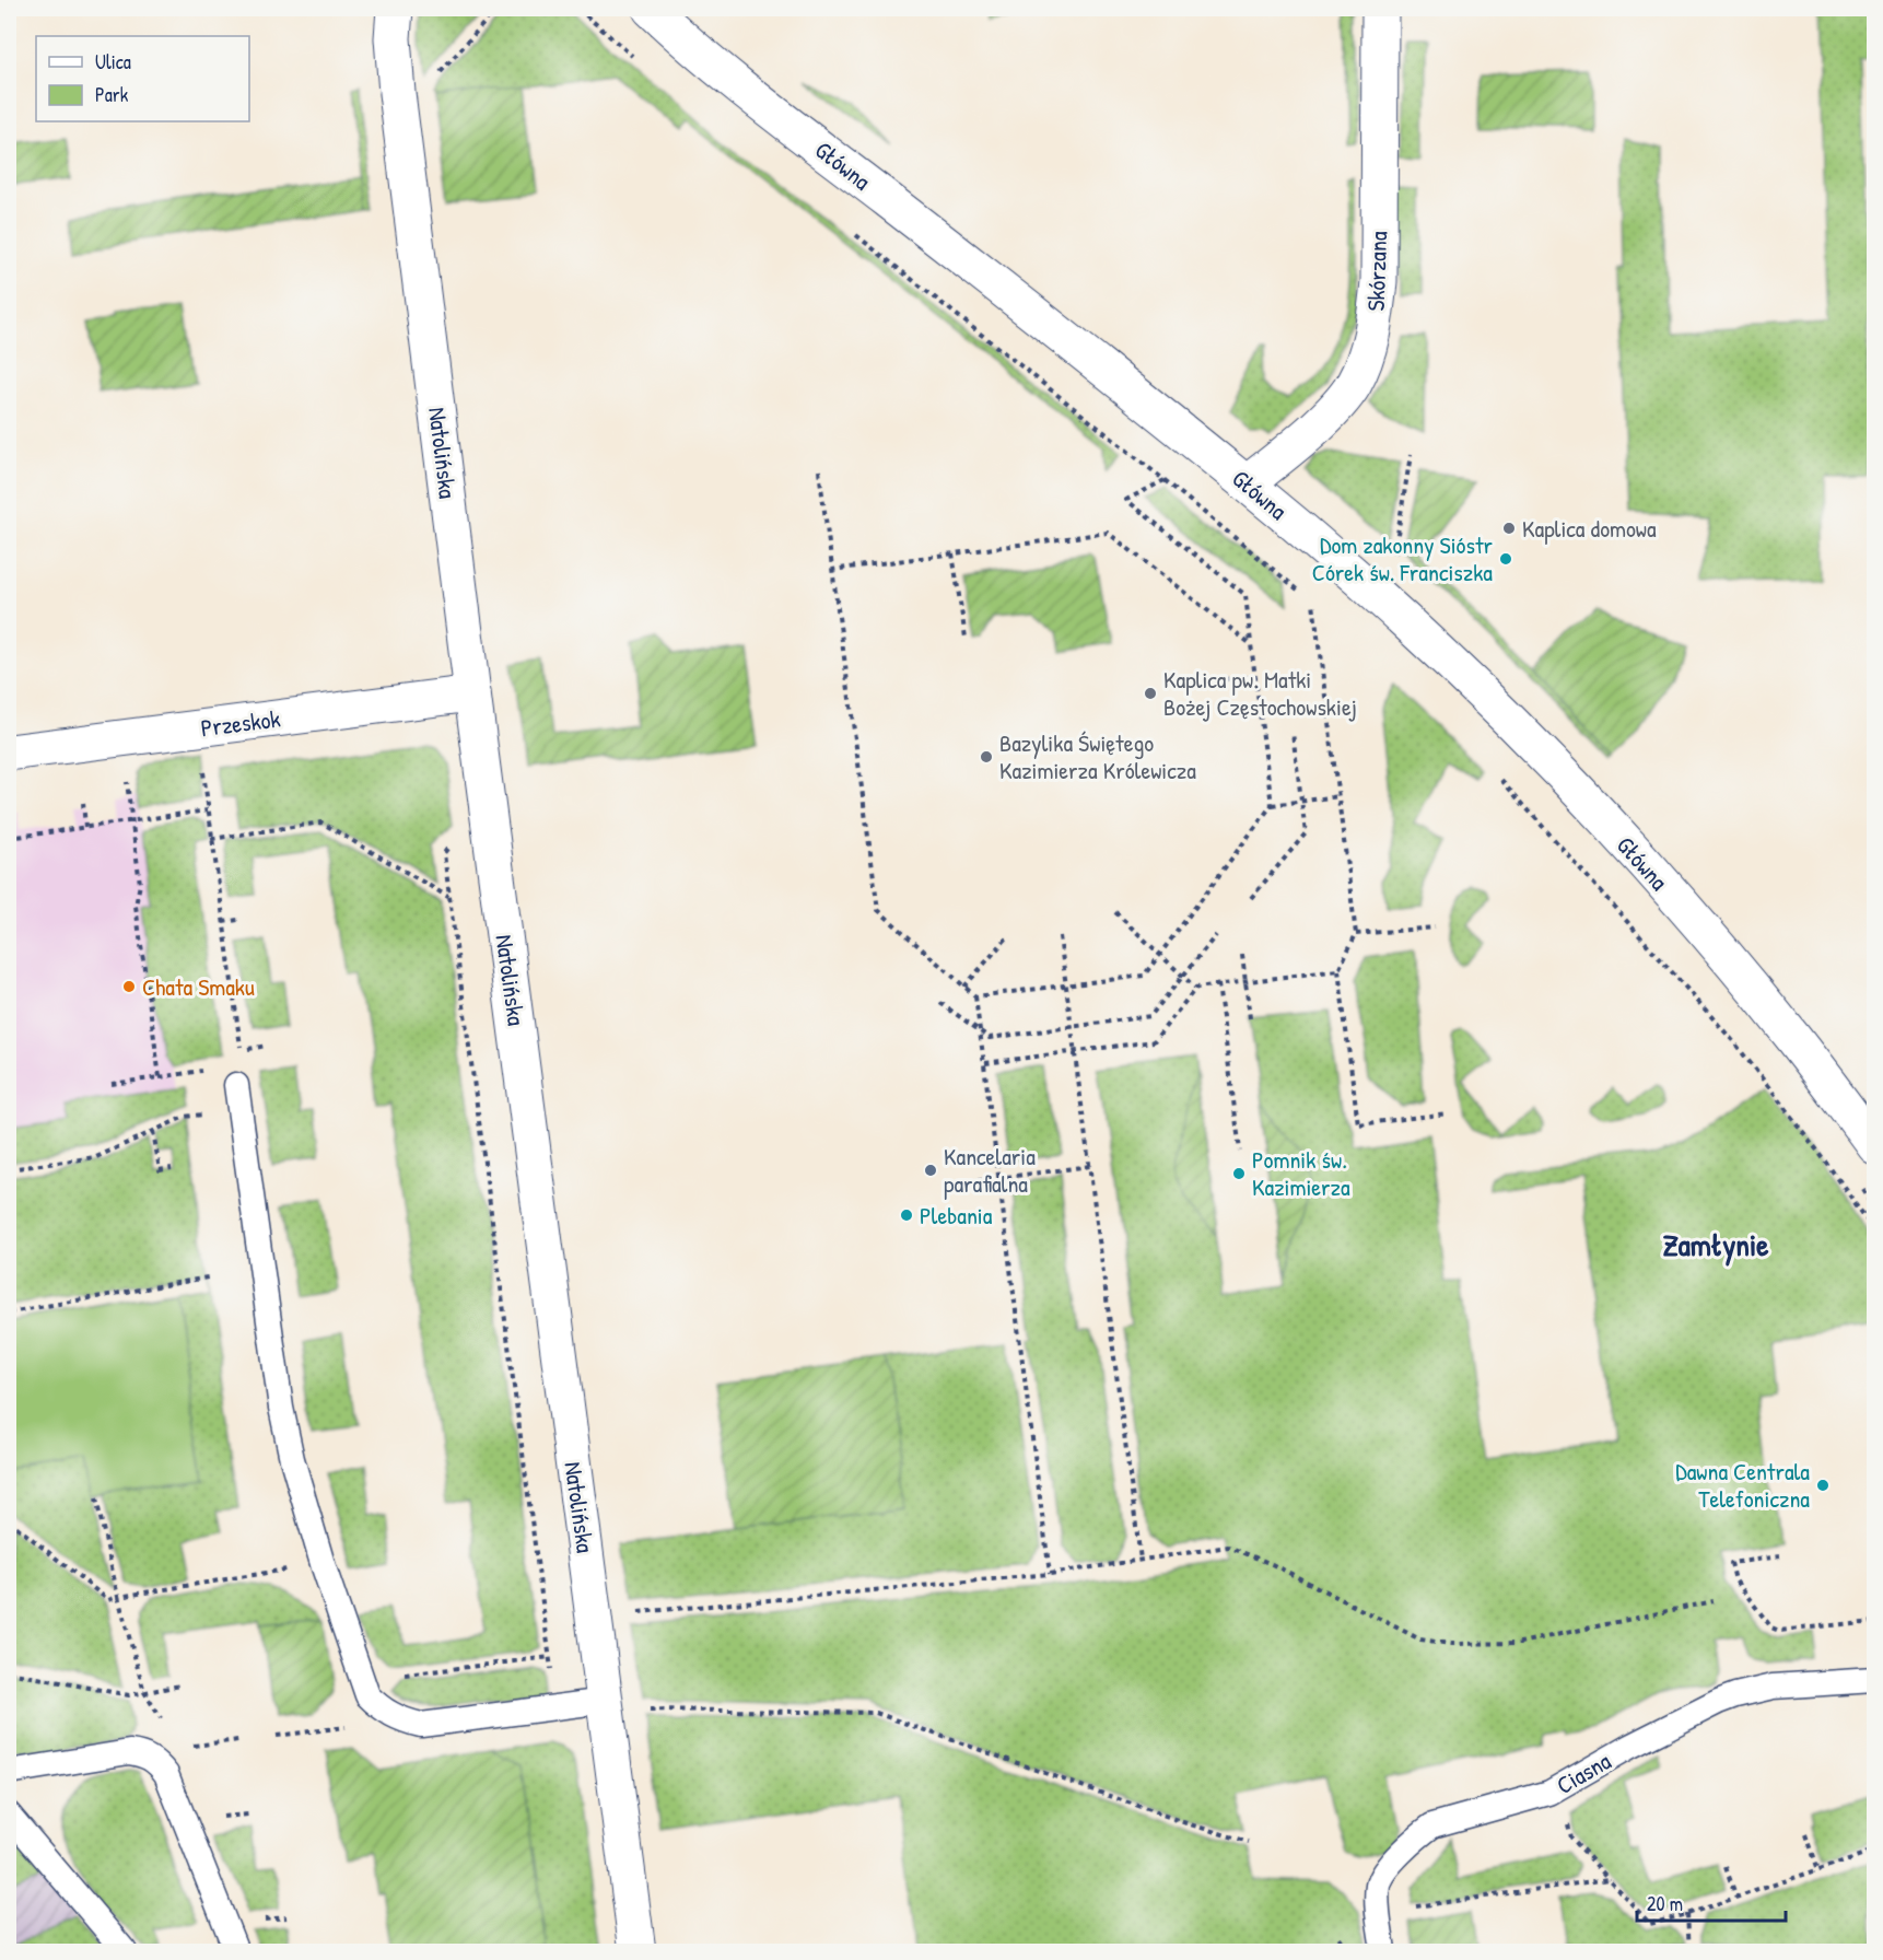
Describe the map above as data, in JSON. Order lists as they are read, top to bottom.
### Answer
{
  "streets": {
    "street": [
      "Główna",
      "Skórzana",
      "Natolińska",
      "Przeskok"
    ],
    "lane": ["Ciasna"]
  },
  "crossings": [
    ["Główna", "Skórzana"],
    ["Natolińska", "Przeskok"]
  ],
  "districts": ["Zamłynie"],
  "places": [
    "Kaplica domowa",
    "Dom zakonny Sióstr Córek św. Franciszka",
    "Kaplica pw. Matki Bożej Częstochowskiej",
    "Bazylika Świętego Kazimierza Królewicza",
    "Chata Smaku",
    "Kancelaria parafialna",
    "Pomnik św. Kazimierza",
    "Plebania",
    "Dawna Centrala Telefoniczna"
  ],
  "legend": ["Ulica", "Park"],
  "scale_bar": "20 m"
}
